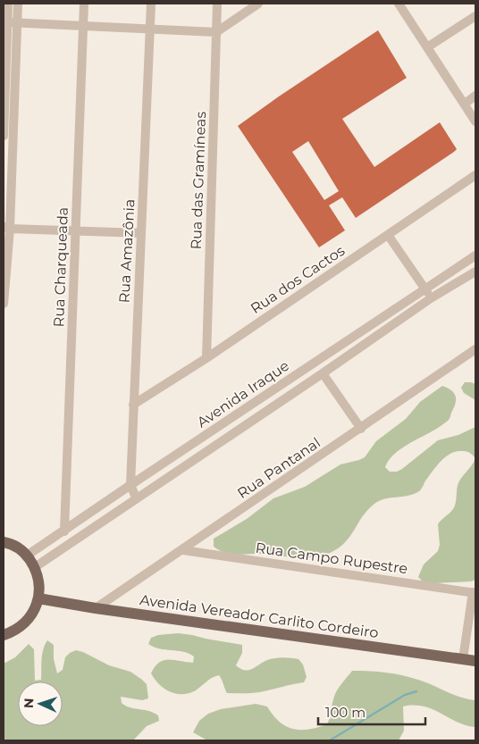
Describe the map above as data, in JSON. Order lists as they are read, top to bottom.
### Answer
{
  "streets": {
    "main road": ["Avenida Vereador Carlito Cordeiro"],
    "street": [
      "Rua das Gramíneas",
      "Rua Amazônia",
      "Rua Charqueada",
      "Rua dos Cactos",
      "Avenida Iraque",
      "Rua Pantanal",
      "Rua Campo Rupestre"
    ]
  },
  "crossings": [
    ["Rua das Gramíneas", "Rua dos Cactos"],
    ["Rua Amazônia", "Rua dos Cactos"],
    ["Rua Amazônia", "Avenida Iraque"],
    ["Rua Charqueada", "Avenida Iraque"],
    ["Rua Pantanal", "Rua Campo Rupestre"],
    ["Rua Pantanal", "Avenida Vereador Carlito Cordeiro"]
  ],
  "scale_bar": "100 m",
  "north": "left"
}
